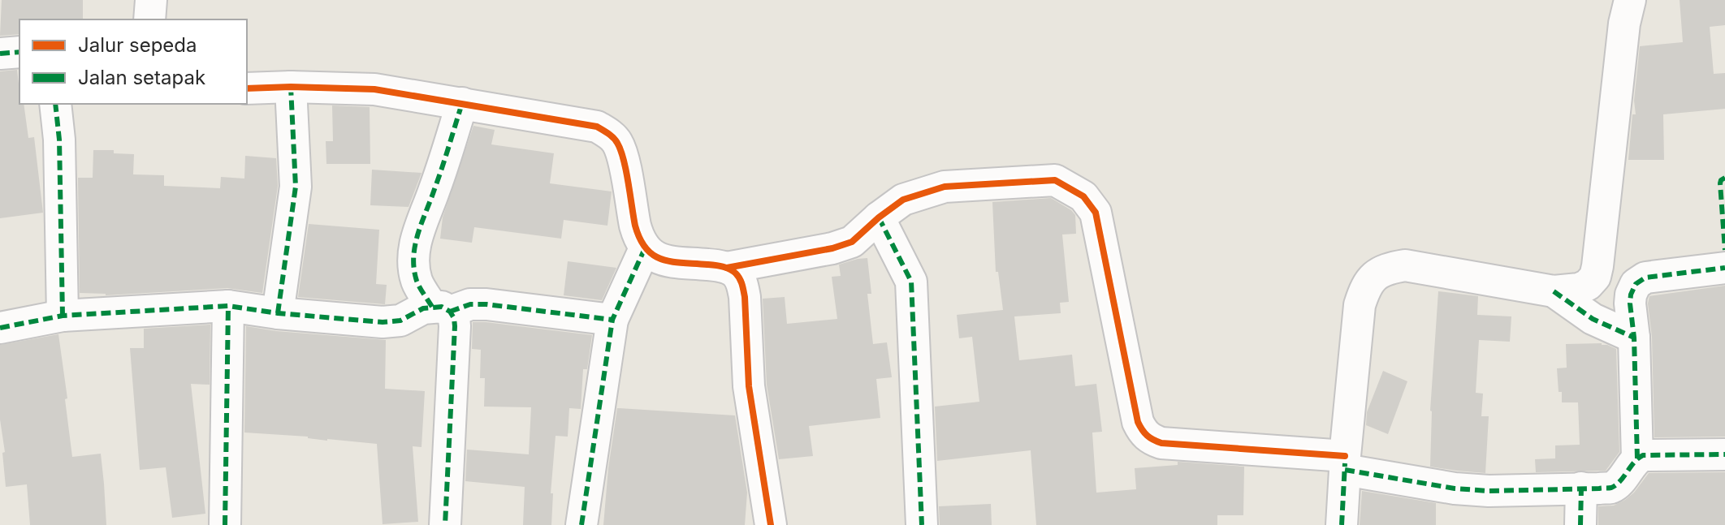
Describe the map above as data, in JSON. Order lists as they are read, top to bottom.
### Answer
{
  "legend": ["Jalur sepeda", "Jalan setapak"]
}
